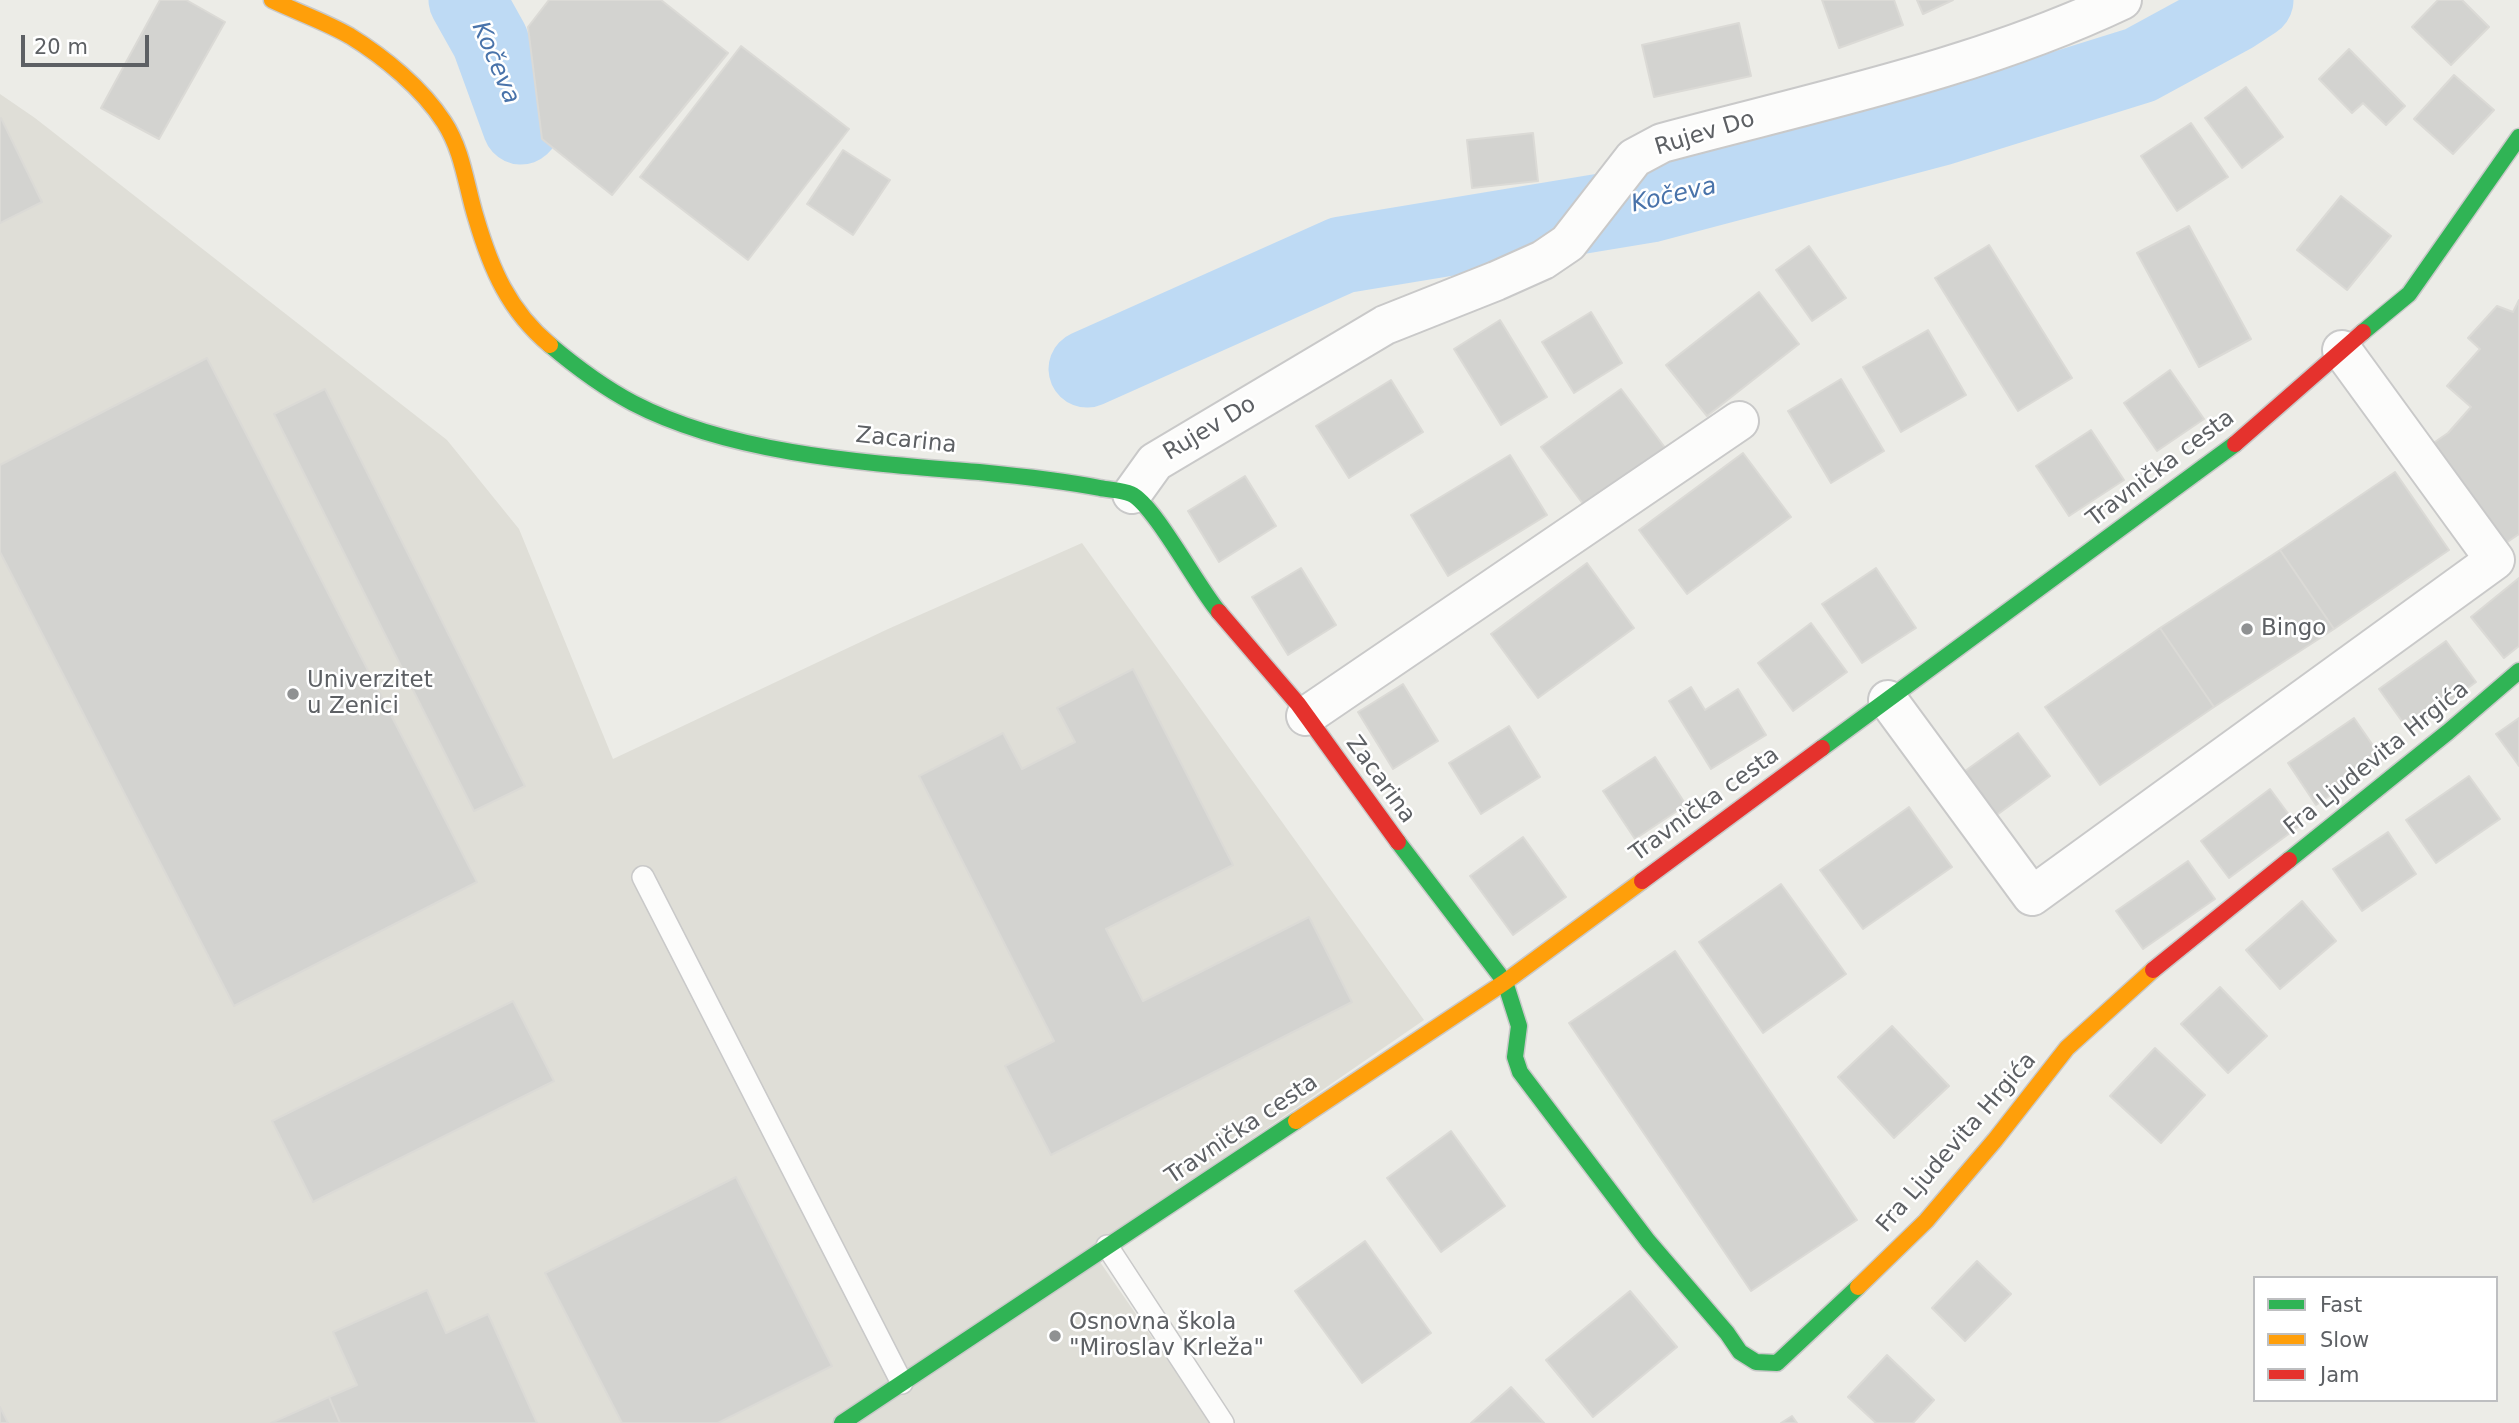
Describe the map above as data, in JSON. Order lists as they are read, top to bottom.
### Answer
{
  "streets": {
    "street": [
      "Rujev Do",
      "Zacarina",
      "Travnička cesta",
      "Fra Ljudevita Hrgića"
    ]
  },
  "crossings": [
    ["Rujev Do", "Zacarina"],
    ["Zacarina", "Travnička cesta"],
    ["Zacarina", "Fra Ljudevita Hrgića"],
    ["Travnička cesta", "Fra Ljudevita Hrgića"]
  ],
  "water": ["Kočeva"],
  "places": ["Bingo", "Univerzitet u Zenici", "Osnovna škola \"Miroslav Krleža\""],
  "legend": ["Fast", "Slow", "Jam"],
  "scale_bar": "20 m"
}
